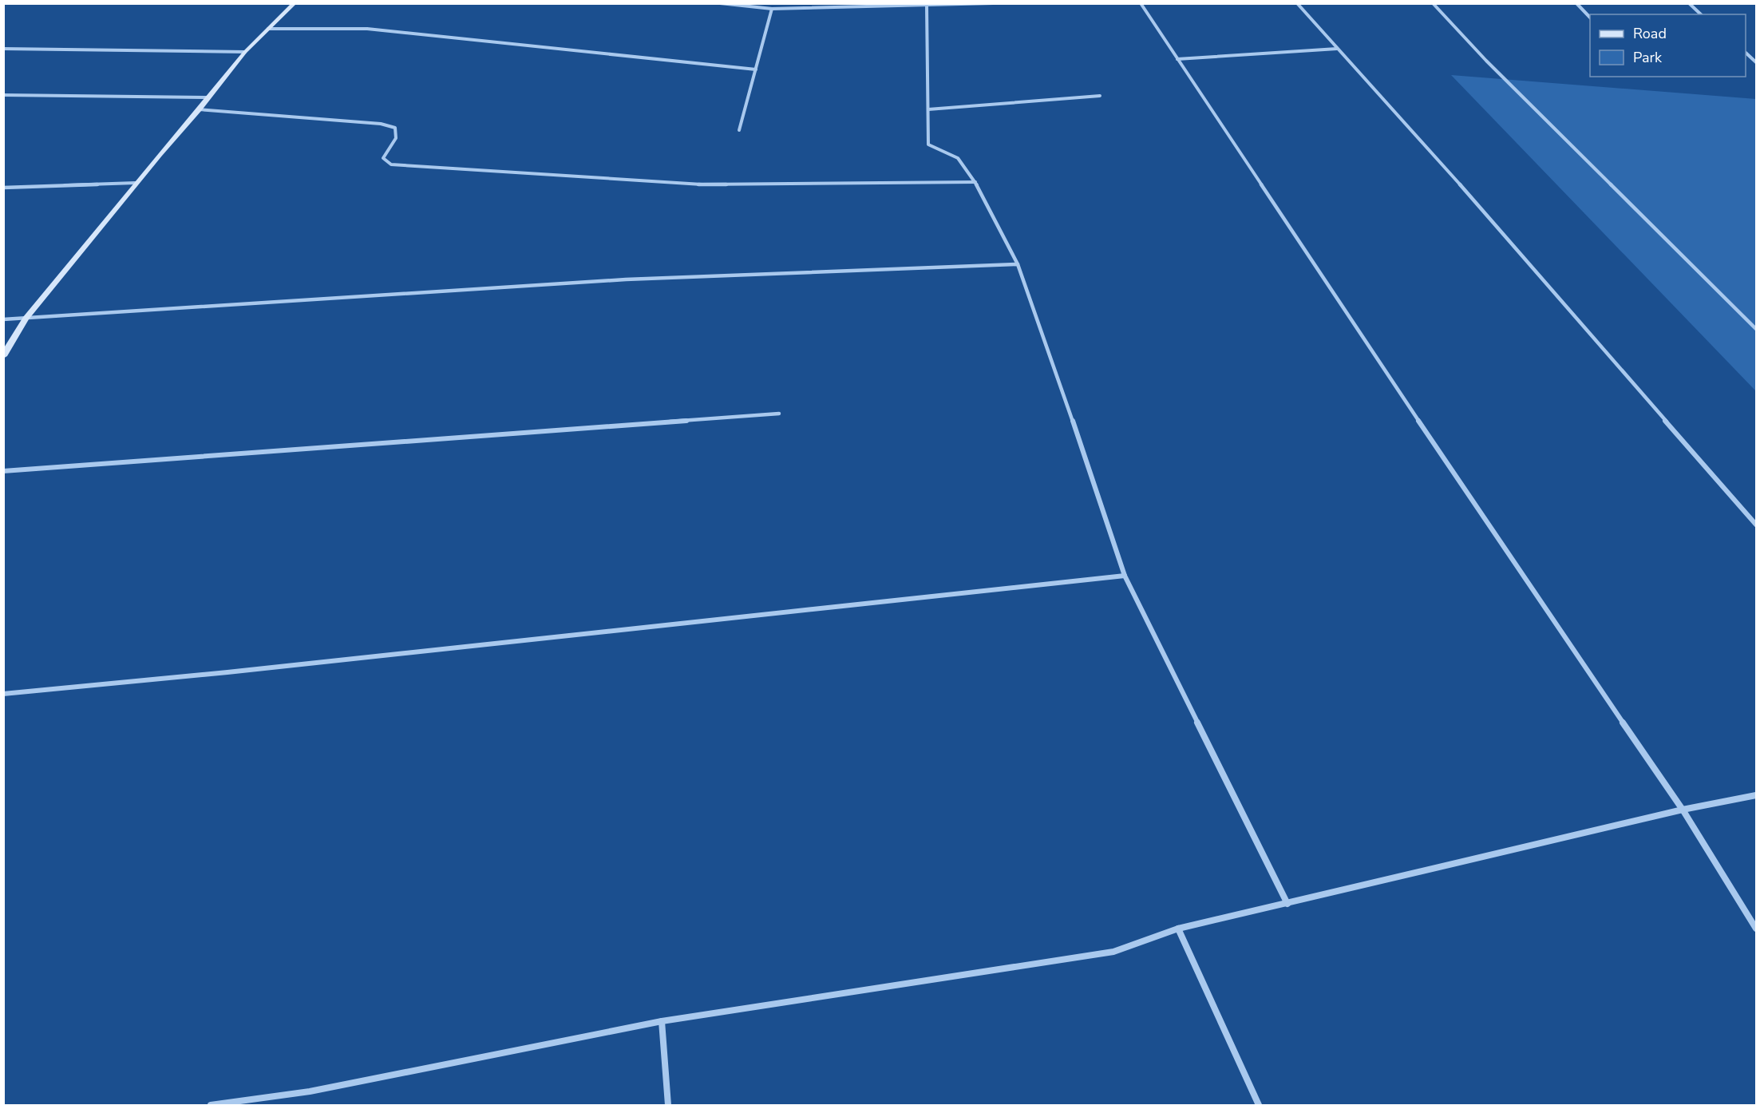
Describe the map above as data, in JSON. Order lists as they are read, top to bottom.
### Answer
{
  "legend": ["Road", "Park"]
}
